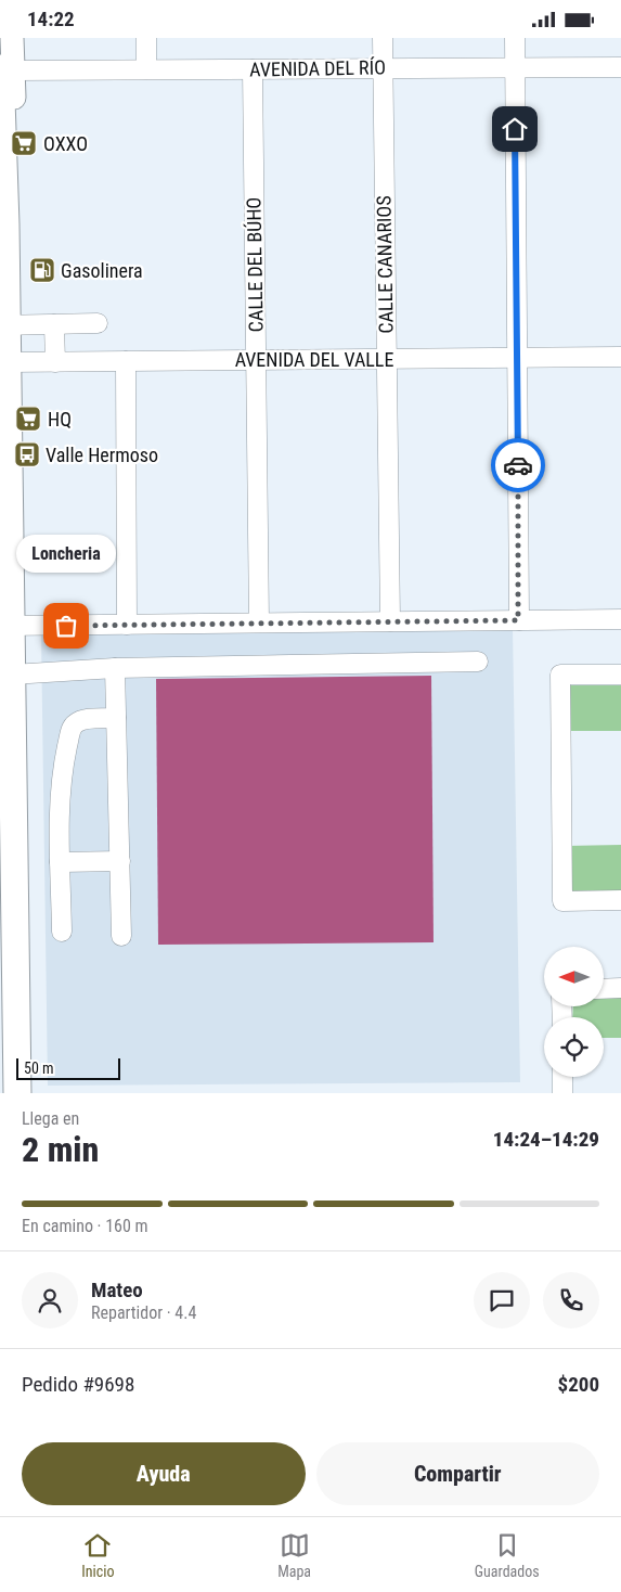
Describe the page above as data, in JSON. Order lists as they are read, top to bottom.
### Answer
{
  "streets": {
    "street": [
      "AVENIDA DEL RÍO",
      "CALLE DEL BÚHO",
      "CALLE CANARIOS",
      "AVENIDA DEL VALLE"
    ]
  },
  "crossings": [
    ["AVENIDA DEL RÍO", "CALLE DEL BÚHO"],
    ["AVENIDA DEL RÍO", "CALLE CANARIOS"],
    ["CALLE DEL BÚHO", "AVENIDA DEL VALLE"],
    ["CALLE CANARIOS", "AVENIDA DEL VALLE"]
  ],
  "places": {
    "supermarket": ["OXXO", "HQ"],
    "fuel station": ["Gasolinera"],
    "bus stop": ["Valle Hermoso"],
    "other": ["Loncheria"]
  },
  "scale_bar": "50 m",
  "north": "left",
  "page": {
    "status": "14:22",
    "bubble": "Loncheria",
    "scale": "50 m",
    "heading": ["2 min", "Llega en", "14:24–14:29"],
    "panel": [
      "Mateo",
      "Repartidor · 4.4",
      "Pedido #9698",
      "$200"
    ],
    "bar": "En camino · 160 m",
    "buttons": ["Ayuda", "Compartir"],
    "tabs": ["Inicio", "Mapa", "Guardados"]
  }
}
